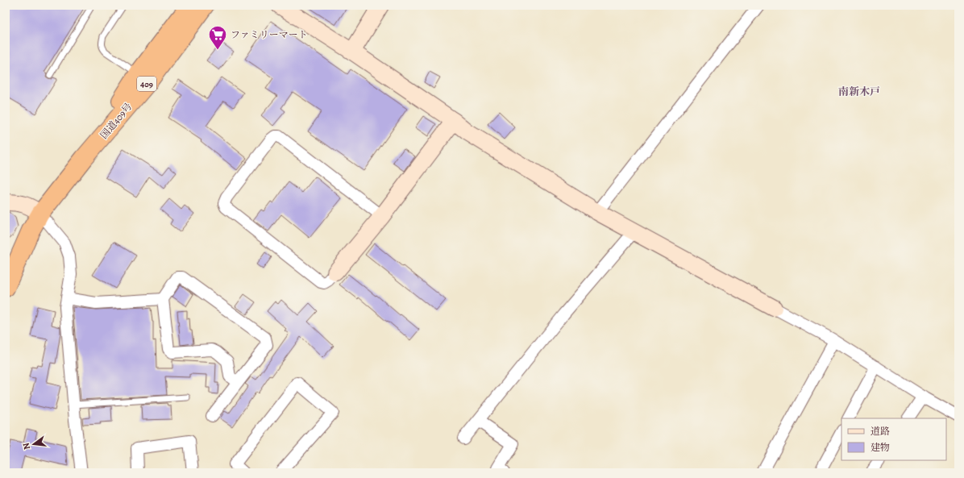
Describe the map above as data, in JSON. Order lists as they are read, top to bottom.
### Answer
{
  "streets": {
    "highway": ["409", "国道409号"]
  },
  "districts": ["南新木戸"],
  "places": {
    "supermarket": ["ファミリーマート"]
  },
  "legend": ["道路", "建物"],
  "north": "left"
}
